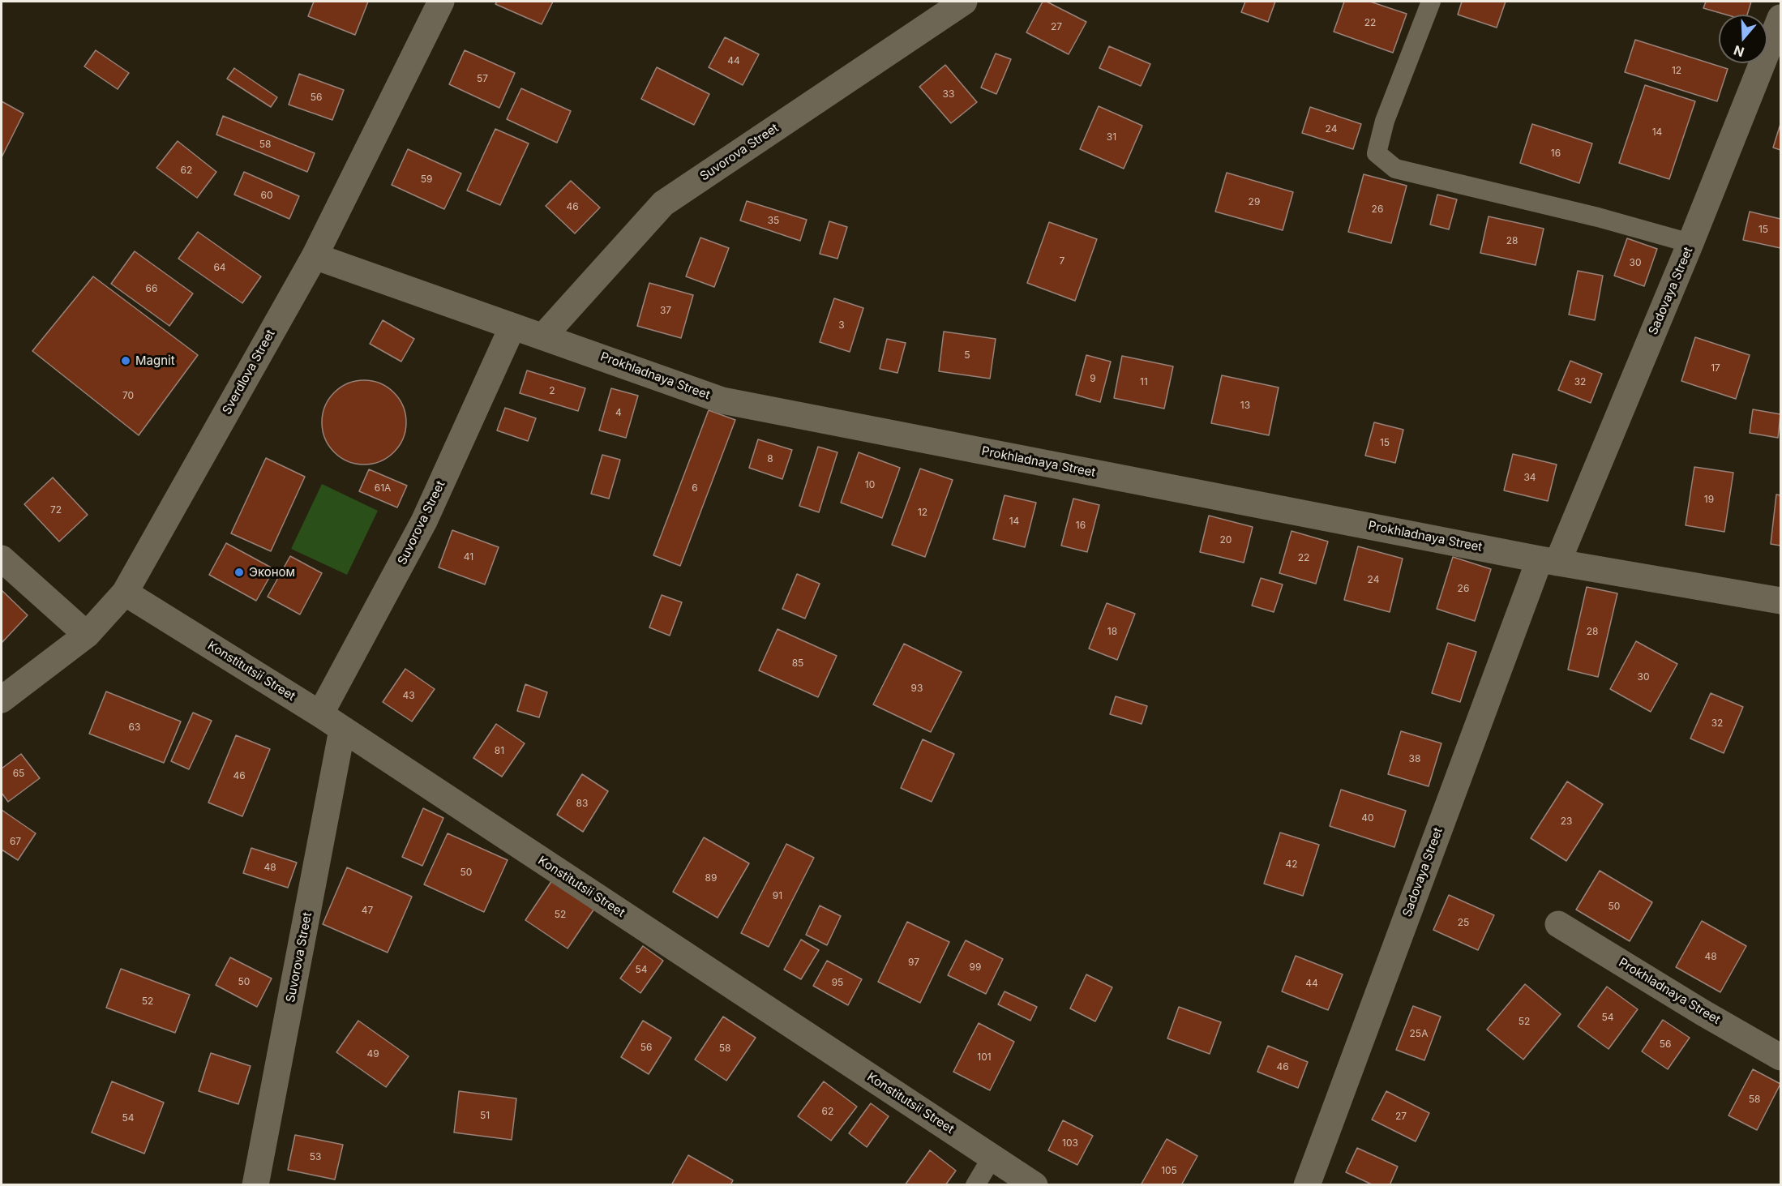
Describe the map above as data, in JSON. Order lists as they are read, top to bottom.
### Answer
{
  "streets": {
    "street": [
      "Suvorova Street",
      "Sadovaya Street",
      "Sverdlova Street",
      "Prokhladnaya Street",
      "Konstitutsii Street"
    ]
  },
  "crossings": [
    ["Suvorova Street", "Prokhladnaya Street"],
    ["Suvorova Street", "Konstitutsii Street"],
    ["Sadovaya Street", "Prokhladnaya Street"],
    ["Sverdlova Street", "Prokhladnaya Street"],
    ["Sverdlova Street", "Konstitutsii Street"]
  ],
  "places": ["Magnit", "Эконом"],
  "house_numbers": [
    "22",
    "27",
    "44",
    "12",
    "57",
    "33",
    "56",
    "24",
    "14",
    "31",
    "58",
    "16",
    "62",
    "59",
    "60",
    "29",
    "46",
    "26",
    "35",
    "15",
    "28",
    "7",
    "30",
    "64",
    "66",
    "37",
    "3",
    "5",
    "17",
    "9",
    "11",
    "32",
    "2",
    "70",
    "13",
    "4",
    "15",
    "8",
    "34",
    "10",
    "61А",
    "6",
    "19",
    "72",
    "12",
    "14",
    "16",
    "20",
    "41",
    "22",
    "24",
    "26",
    "18",
    "28",
    "85",
    "30",
    "93",
    "43",
    "32",
    "63",
    "81",
    "38",
    "65",
    "46",
    "83",
    "40",
    "23",
    "67",
    "42",
    "48",
    "50",
    "89",
    "91",
    "50",
    "47",
    "52",
    "25",
    "48",
    "97",
    "99",
    "54",
    "50",
    "95",
    "44",
    "52",
    "54",
    "52",
    "25А",
    "56",
    "56",
    "58",
    "49",
    "101",
    "46",
    "58",
    "62",
    "51",
    "27",
    "54",
    "103",
    "53",
    "105"
  ],
  "north": "bottom"
}
